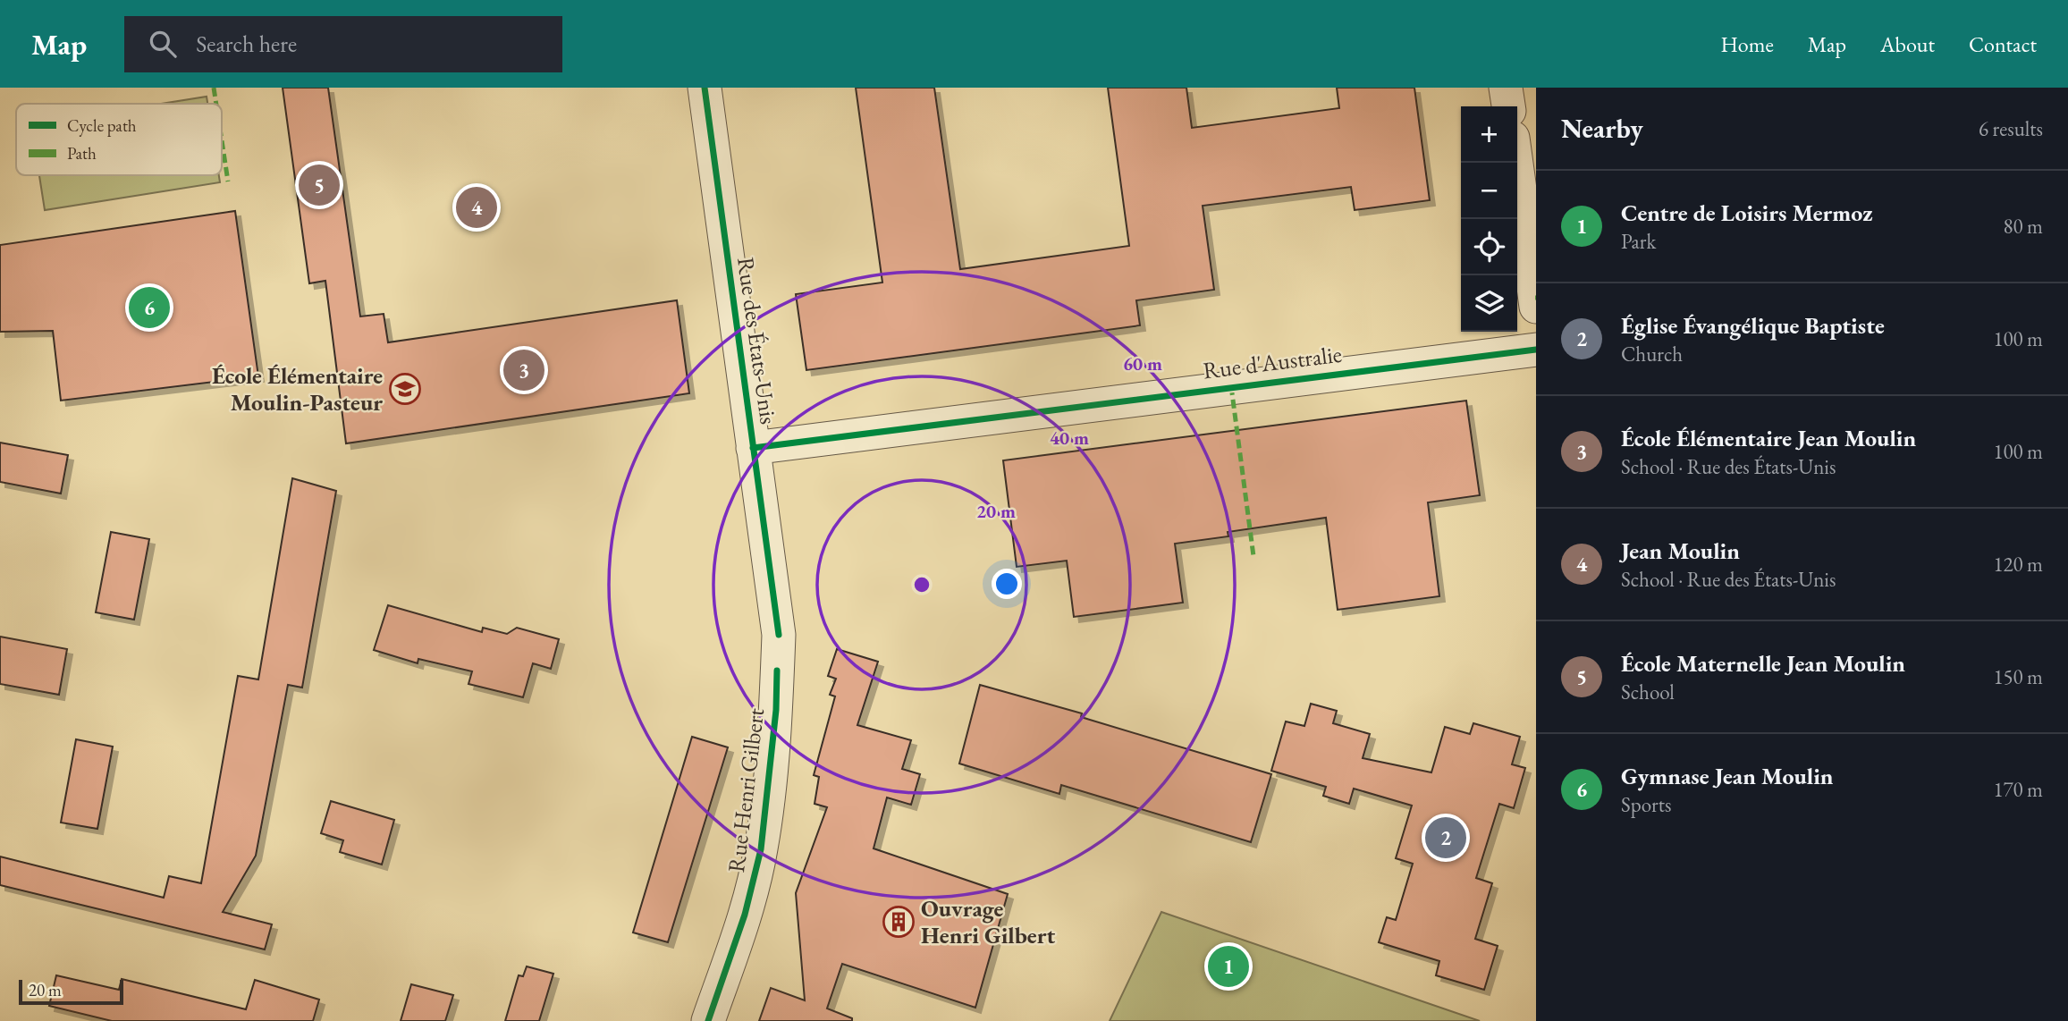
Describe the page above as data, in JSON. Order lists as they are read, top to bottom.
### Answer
{
  "streets": {
    "street": ["Rue des États-Unis", "Rue d'Australie", "Rue Henri Gilbert"]
  },
  "crossings": [
    ["Rue des États-Unis", "Rue d'Australie"],
    ["Rue des États-Unis", "Rue Henri Gilbert"]
  ],
  "places": {
    "school or university": ["École Élémentaire Moulin-Pasteur"],
    "building": ["Ouvrage Henri Gilbert"]
  },
  "legend": ["Cycle path", "Path"],
  "scale_bar": "20 m",
  "page": {
    "header": "Map",
    "search": "Search here",
    "nav": [
      "Home",
      "Map",
      "About",
      "Contact"
    ],
    "heading": ["Nearby", "6 results"],
    "map_buttons": ["+", "−"],
    "pins": [
      "5",
      "4",
      "6",
      "3",
      "2",
      "1"
    ],
    "list": [
      {
        "mark": "1",
        "name": "Centre de Loisirs Mermoz",
        "note": "Park",
        "value": "80 m"
      },
      {
        "mark": "2",
        "name": "Église Évangélique Baptiste",
        "note": "Church",
        "value": "100 m"
      },
      {
        "mark": "3",
        "name": "École Élémentaire Jean Moulin",
        "note": "School · Rue des États-Unis",
        "value": "100 m"
      },
      {
        "mark": "4",
        "name": "Jean Moulin",
        "note": "School · Rue des États-Unis",
        "value": "120 m"
      },
      {
        "mark": "5",
        "name": "École Maternelle Jean Moulin",
        "note": "School",
        "value": "150 m"
      },
      {
        "mark": "6",
        "name": "Gymnase Jean Moulin",
        "note": "Sports",
        "value": "170 m"
      }
    ],
    "scale": "20 m"
  },
  "rings": ["60 m", "40 m", "20 m"]
}
